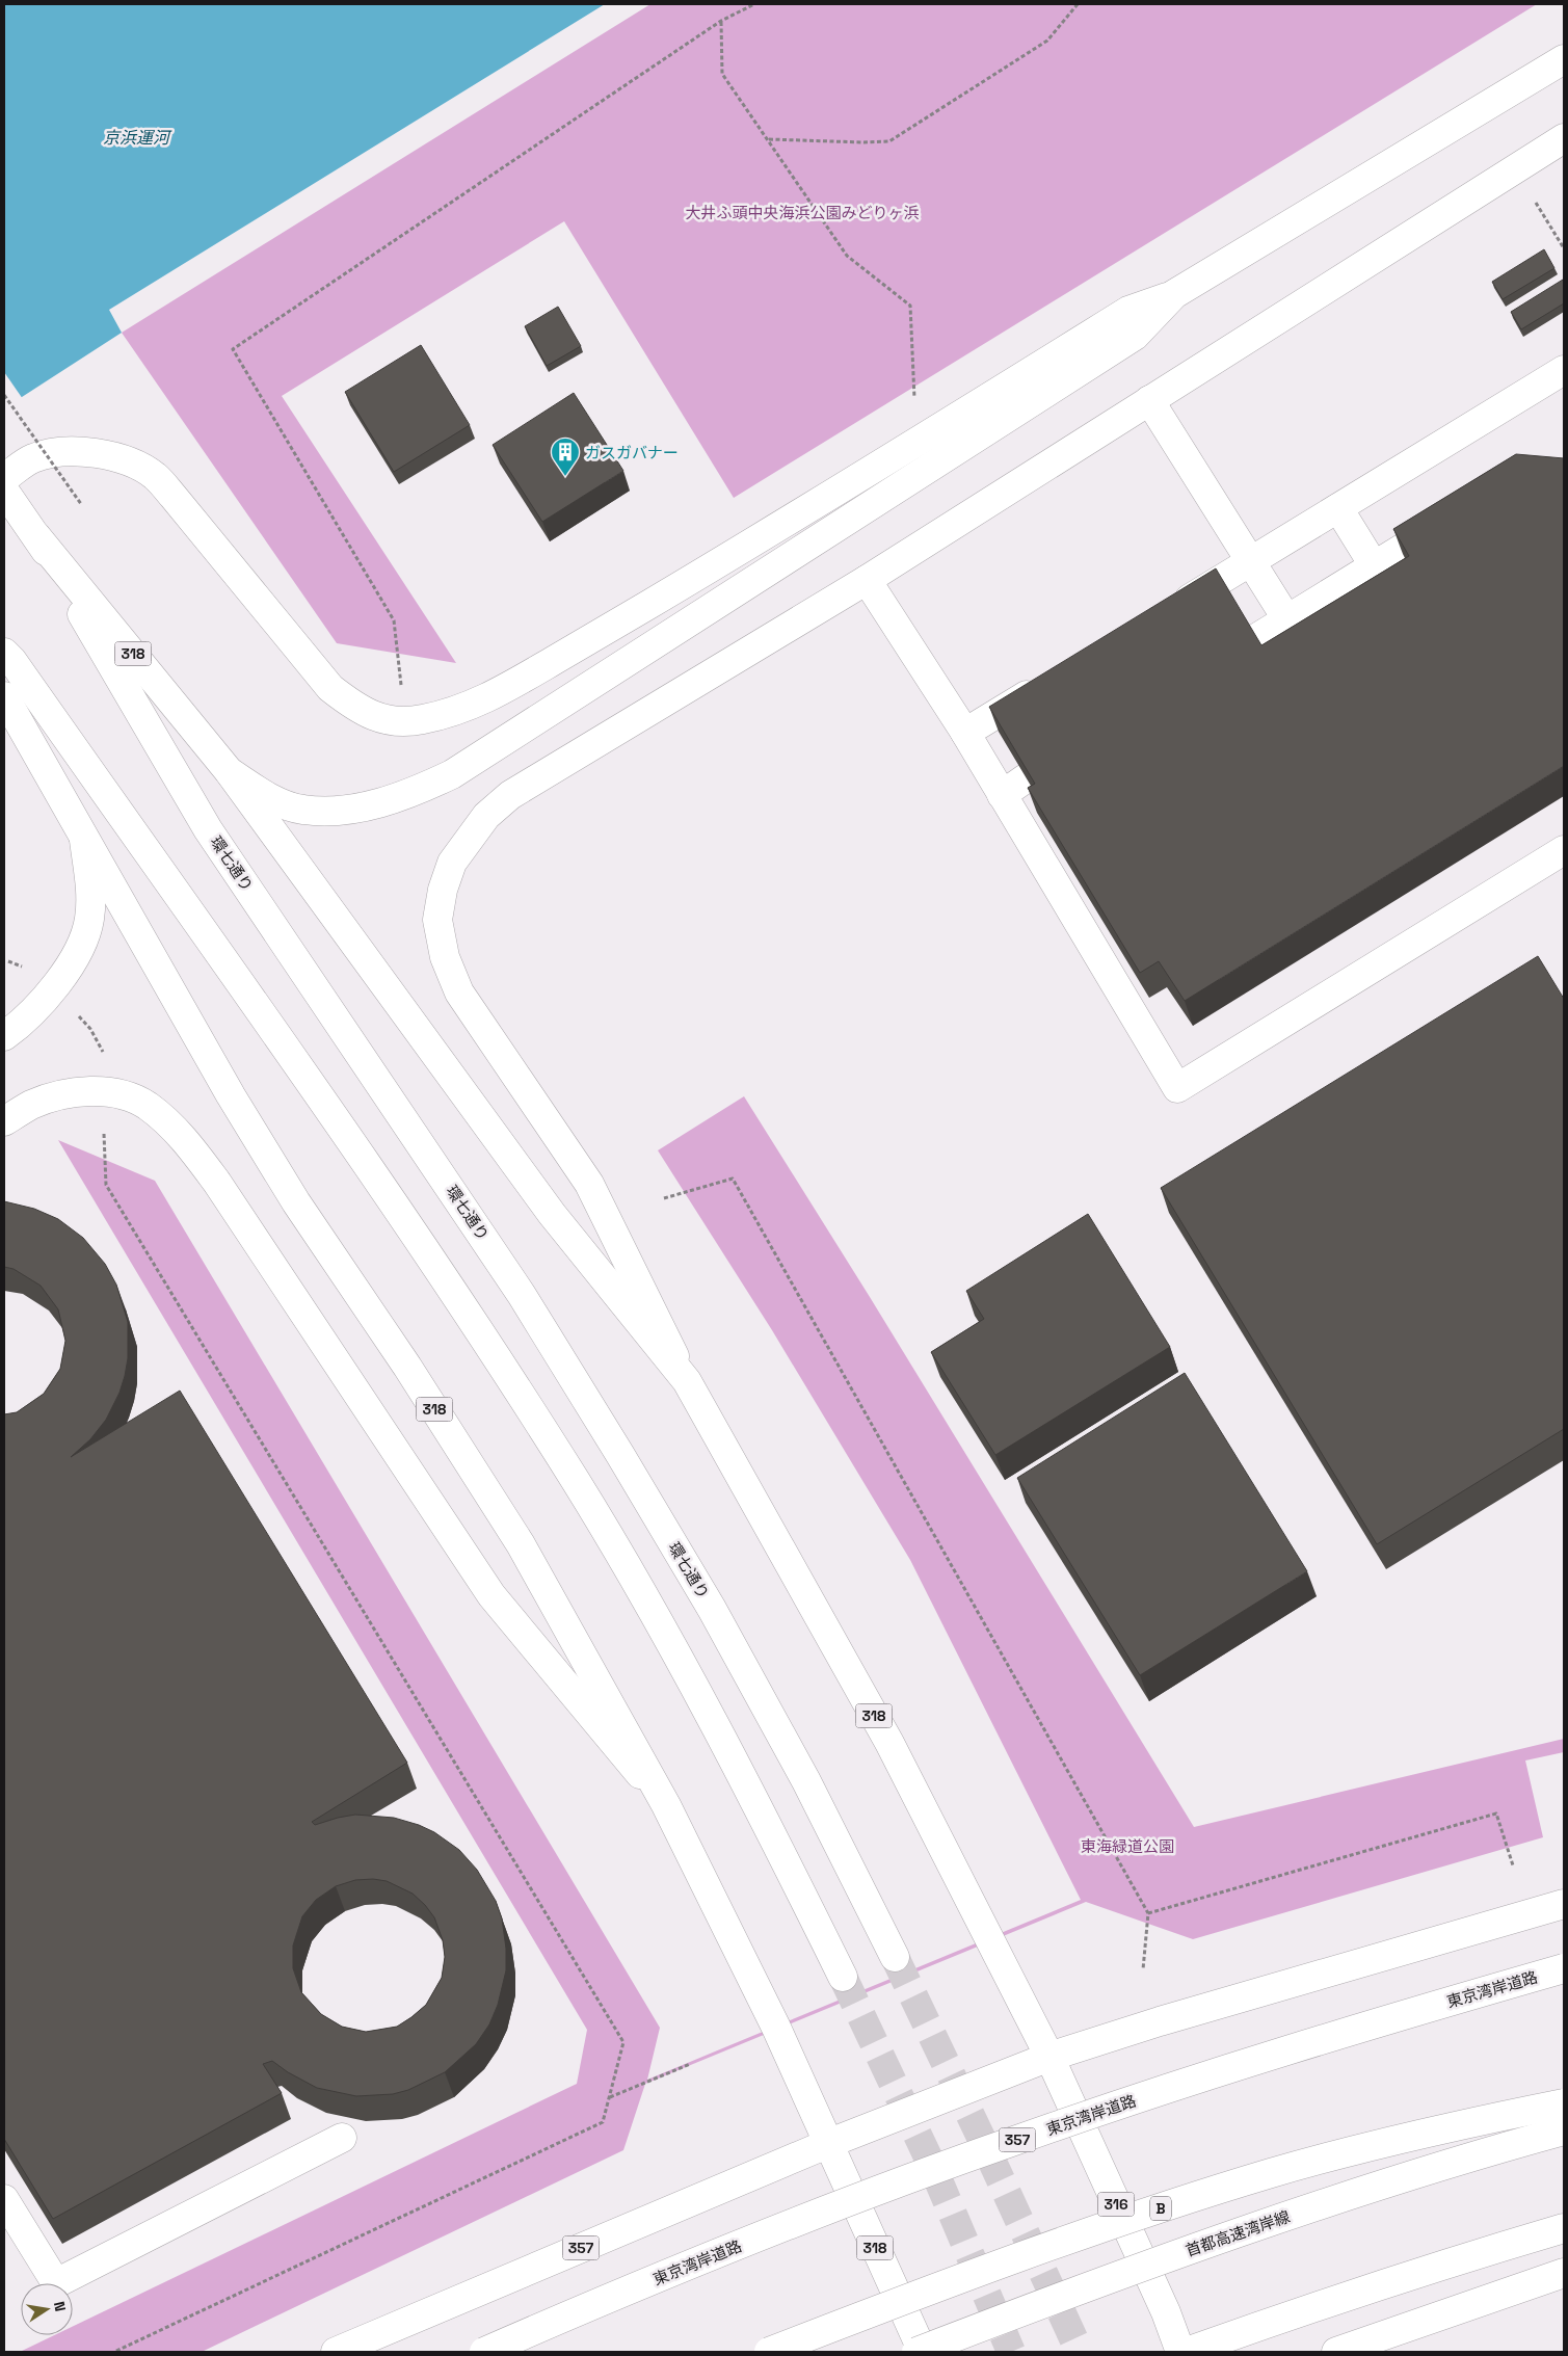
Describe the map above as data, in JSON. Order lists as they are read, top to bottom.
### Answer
{
  "streets": {
    "main road": [
      "318",
      "環七通り",
      "東京湾岸道路",
      "357",
      "316",
      "B",
      "首都高速湾岸線"
    ]
  },
  "crossings": [
    ["318", "環七通り"],
    ["318", "357"],
    ["318", "316"],
    ["357", "316"]
  ],
  "water": ["京浜運河"],
  "parks": ["大井ふ頭中央海浜公園みどりヶ浜", "東海緑道公園"],
  "places": {
    "building": ["ガスガバナー"]
  },
  "north": "right"
}
